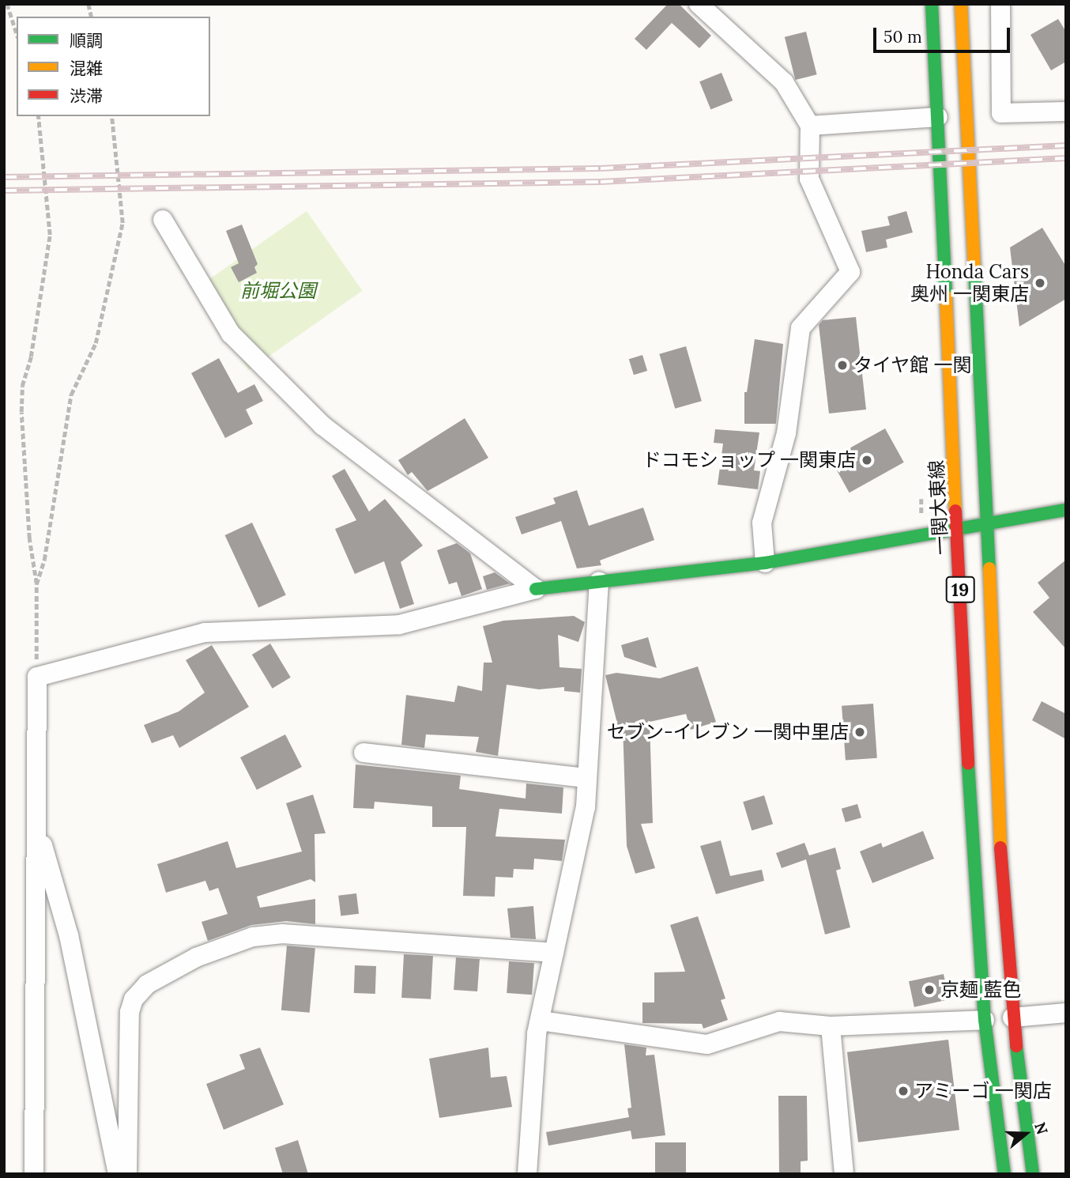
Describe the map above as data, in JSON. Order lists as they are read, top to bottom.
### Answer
{
  "streets": {
    "main road": ["一関大東線", "19"]
  },
  "parks": ["前堀公園"],
  "places": [
    "Honda Cars 奥州 一関東店",
    "タイヤ館 一関",
    "ドコモショップ 一関東店",
    "セブン-イレブン 一関中里店",
    "京麺 藍色",
    "アミーゴ 一関店"
  ],
  "legend": ["順調", "混雑", "渋滞"],
  "scale_bar": "50 m",
  "north": "right"
}
